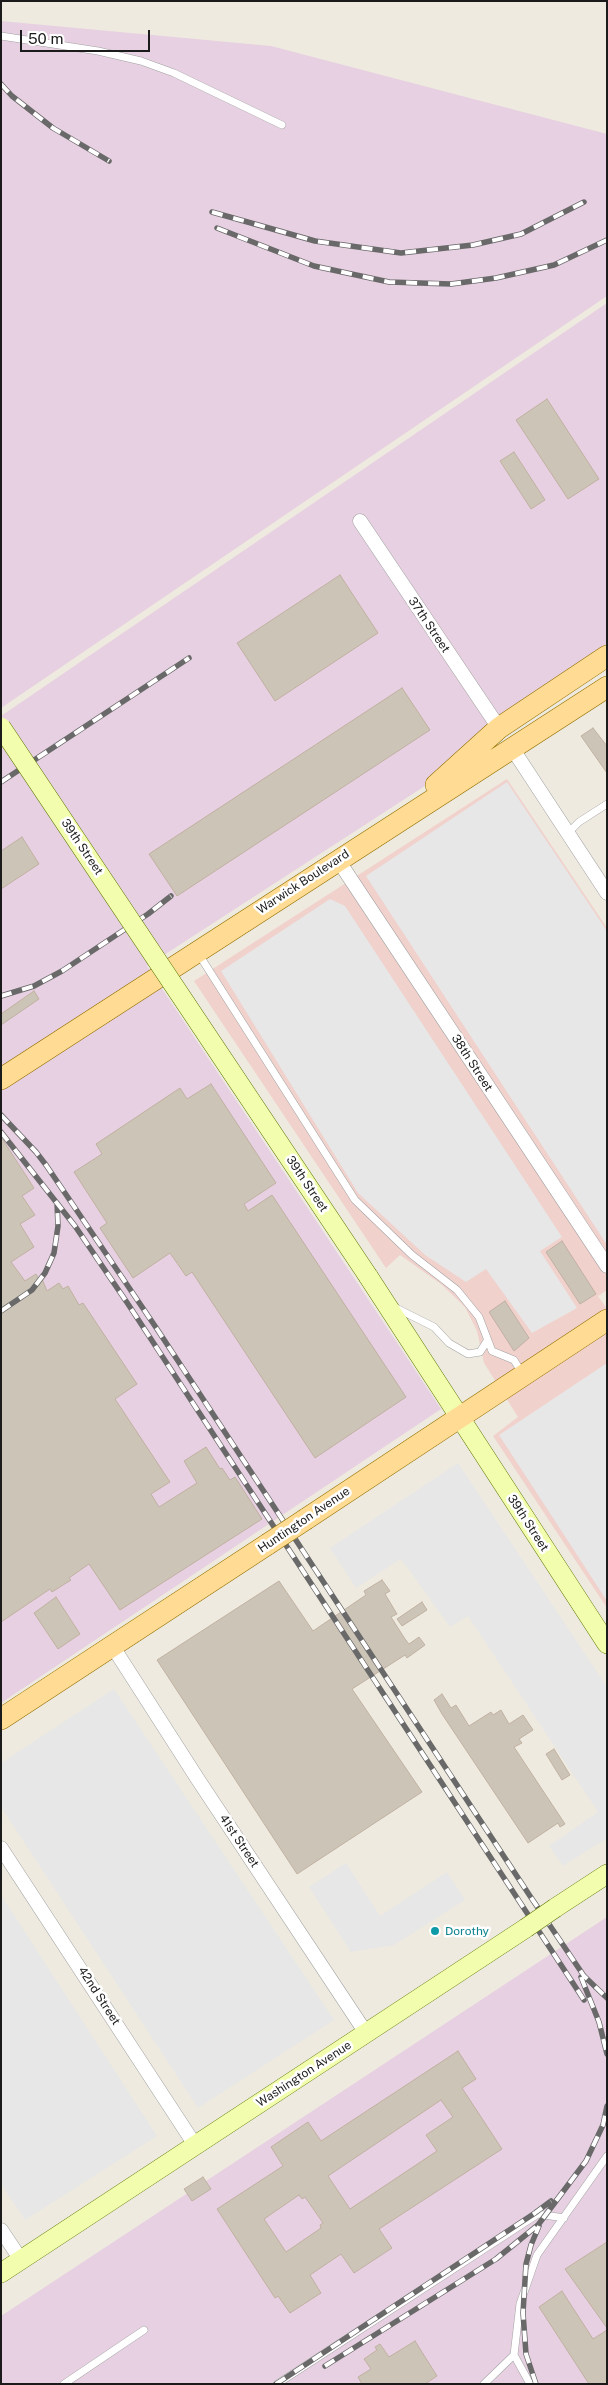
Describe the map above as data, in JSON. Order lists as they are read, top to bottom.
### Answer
{
  "streets": {
    "main road": ["Warwick Boulevard", "Huntington Avenue"],
    "street": [
      "37th Street",
      "39th Street",
      "38th Street",
      "41st Street",
      "42nd Street",
      "Washington Avenue"
    ]
  },
  "crossings": [
    ["39th Street", "Huntington Avenue"],
    ["Warwick Boulevard", "38th Street"],
    ["Huntington Avenue", "41st Street"],
    ["41st Street", "Washington Avenue"],
    ["42nd Street", "Washington Avenue"]
  ],
  "places": ["Dorothy"],
  "scale_bar": "50 m"
}
